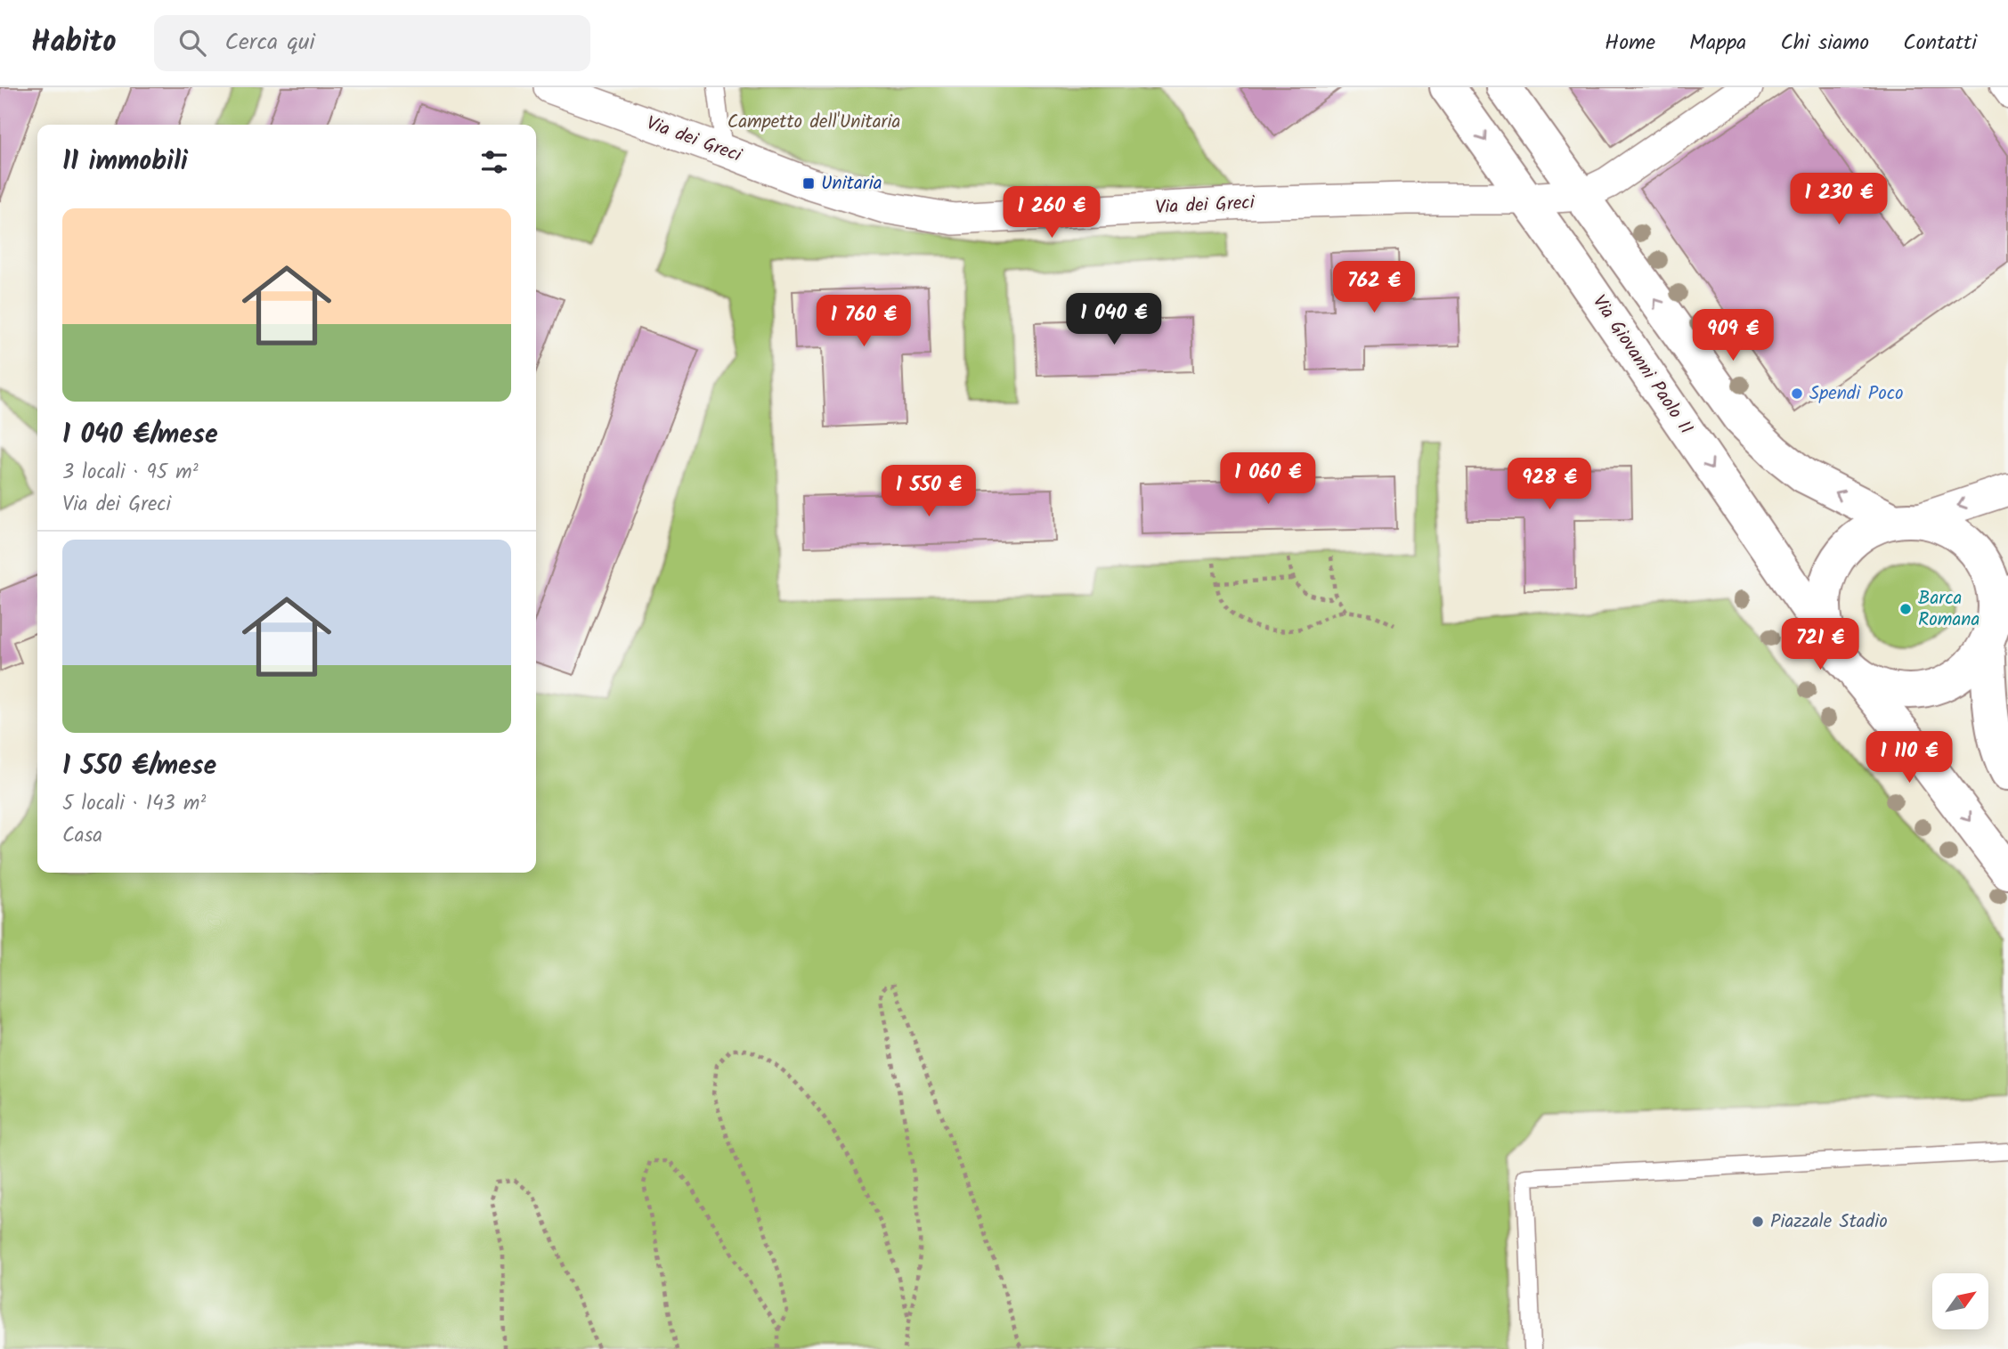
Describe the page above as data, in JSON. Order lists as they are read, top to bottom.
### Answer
{
  "streets": {
    "street": ["Via dei Greci", "Via Giovanni Paolo II"]
  },
  "crossings": [
    ["Via dei Greci", "Via Giovanni Paolo II"]
  ],
  "parks": ["Campetto dell'Unitaria"],
  "places": {
    "transit": ["Unitaria"],
    "other": ["Spendi Poco", "Barca Romana", "Piazzale Stadio"]
  },
  "north": "top right",
  "page": {
    "header": "Habito",
    "search": "Cerca qui",
    "nav": [
      "Home",
      "Mappa",
      "Chi siamo",
      "Contatti"
    ],
    "heading": "11 immobili",
    "price": [
      "1 230 €",
      "1 260 €",
      "762 €",
      "1 040 €",
      "1 760 €",
      "909 €",
      "1 060 €",
      "928 €",
      "1 550 €",
      "721 €",
      "1 110 €"
    ],
    "list": [
      {
        "name": "1 040 €/mese",
        "note": "3 locali · 95 m² · Via dei Greci"
      },
      {
        "name": "1 550 €/mese",
        "note": "5 locali · 143 m² · Casa"
      }
    ]
  }
}
